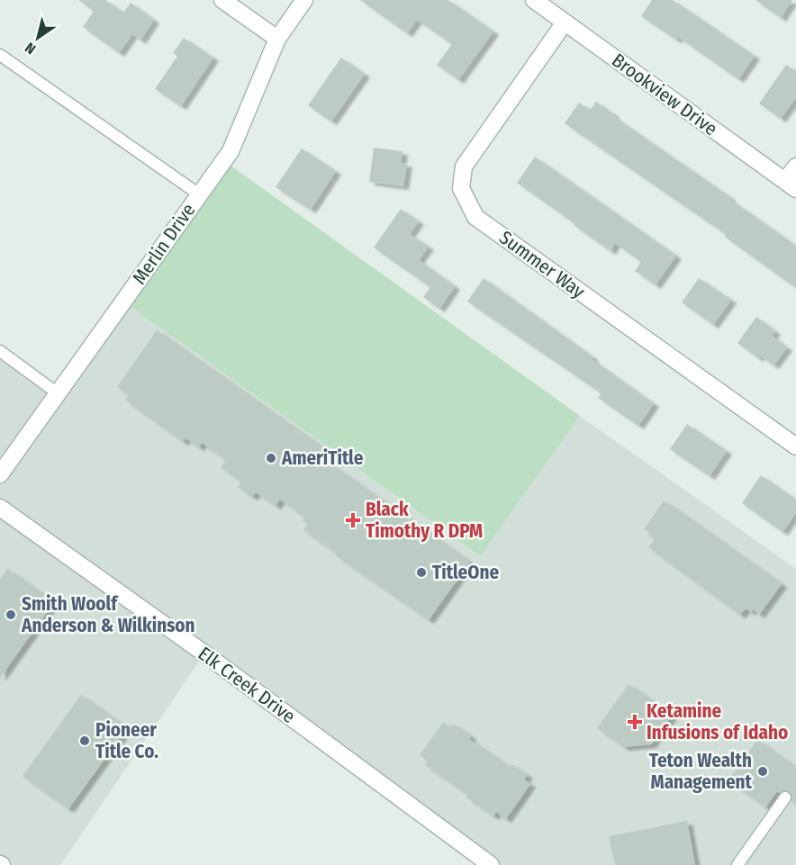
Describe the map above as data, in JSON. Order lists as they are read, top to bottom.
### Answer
{
  "streets": {
    "street": [
      "Brookview Drive",
      "Merlin Drive",
      "Summer Way",
      "Elk Creek Drive"
    ]
  },
  "crossings": [
    ["Brookview Drive", "Summer Way"]
  ],
  "places": {
    "other": [
      "AmeriTitle",
      "TitleOne",
      "Smith Woolf Anderson & Wilkinson",
      "Pioneer Title Co.",
      "Teton Wealth Management"
    ],
    "health": ["Black Timothy R DPM", "Ketamine Infusions of Idaho"]
  },
  "north": "bottom left"
}
